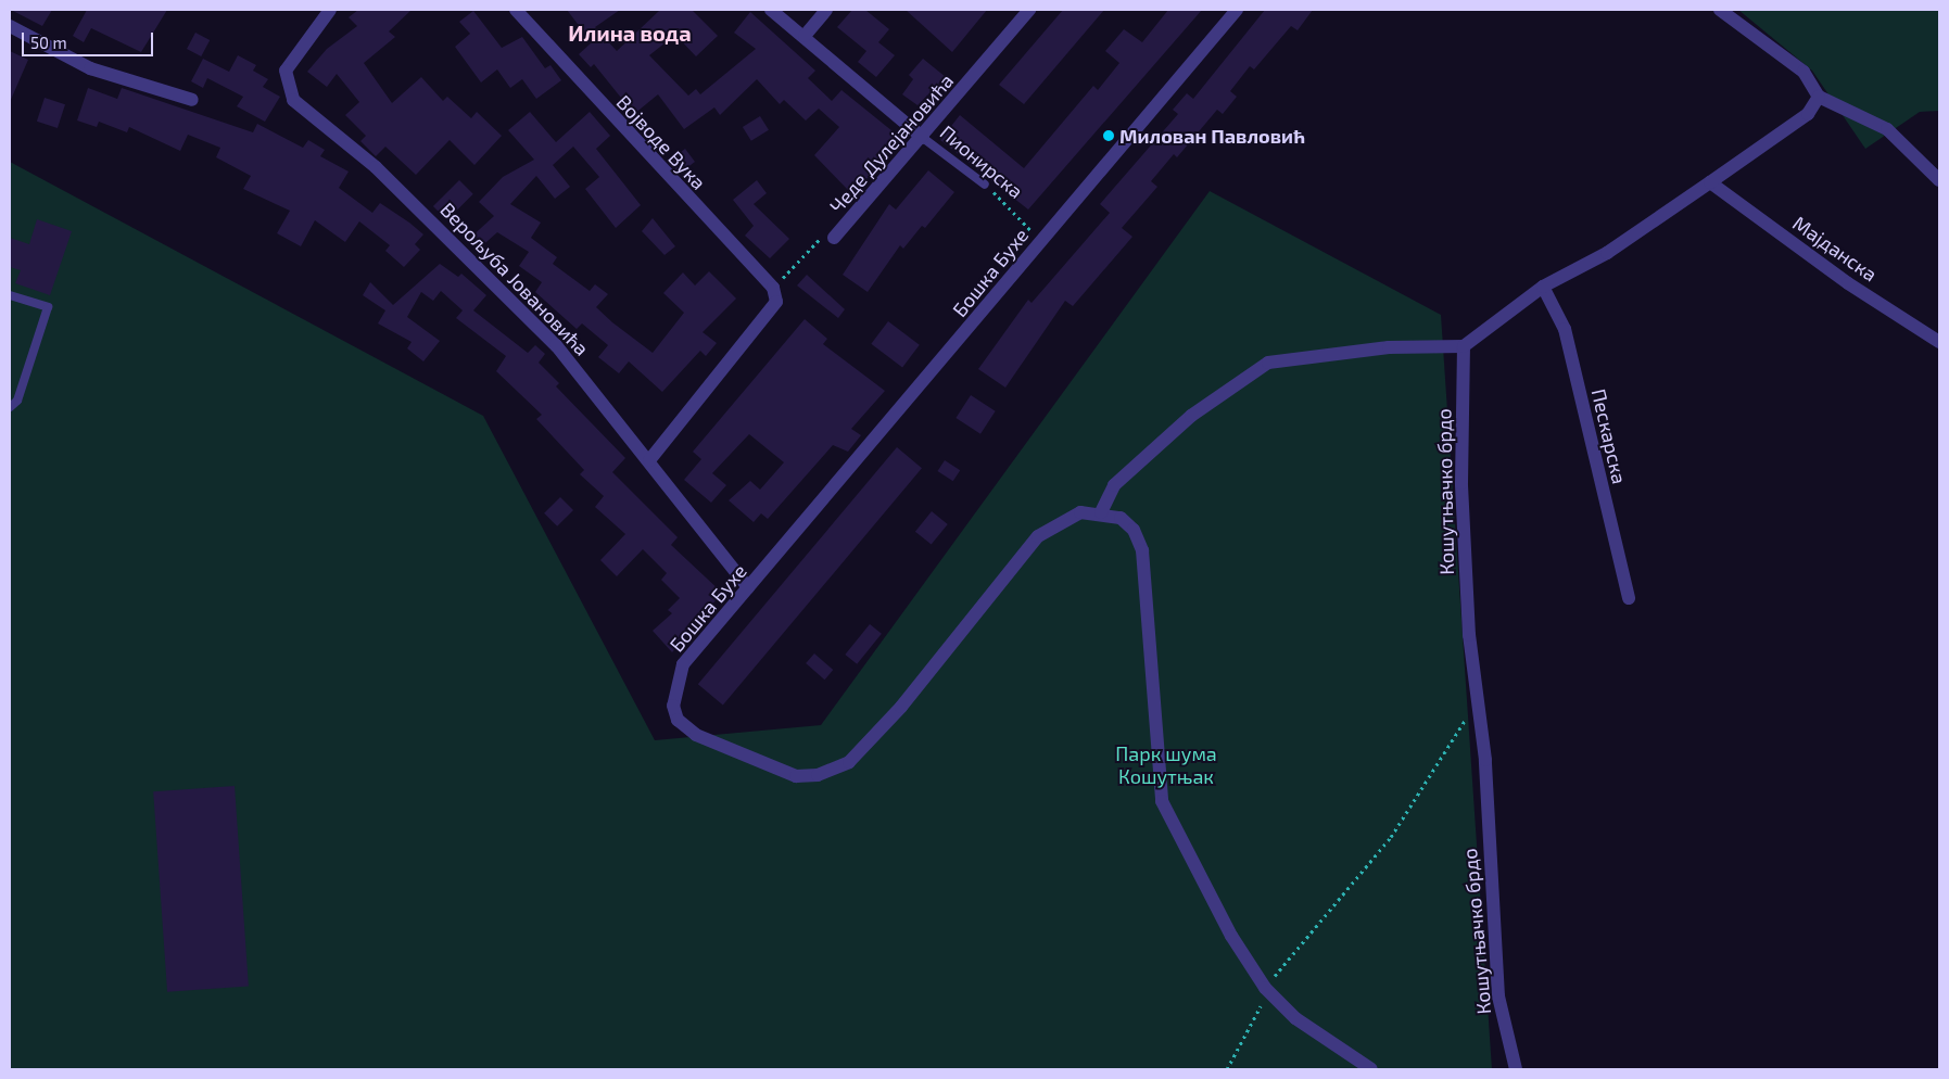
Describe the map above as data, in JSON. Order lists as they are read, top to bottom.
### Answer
{
  "streets": {
    "street": [
      "Војводе Вука",
      "Чеде Дулејановића",
      "Пионирска",
      "Мајданска",
      "Бошка Бухе",
      "Верољуба Јовановића",
      "Пескарска",
      "Кошутњачко брдо"
    ]
  },
  "crossings": [
    ["Војводе Вука", "Чеде Дулејановића"],
    ["Војводе Вука", "Верољуба Јовановића"],
    ["Чеде Дулејановића", "Пионирска"],
    ["Пионирска", "Бошка Бухе"],
    ["Бошка Бухе", "Верољуба Јовановића"]
  ],
  "districts": ["Илина вода"],
  "parks": ["Парк шума Кошутњак"],
  "places": ["Милован Павловић"],
  "scale_bar": "50 m"
}
